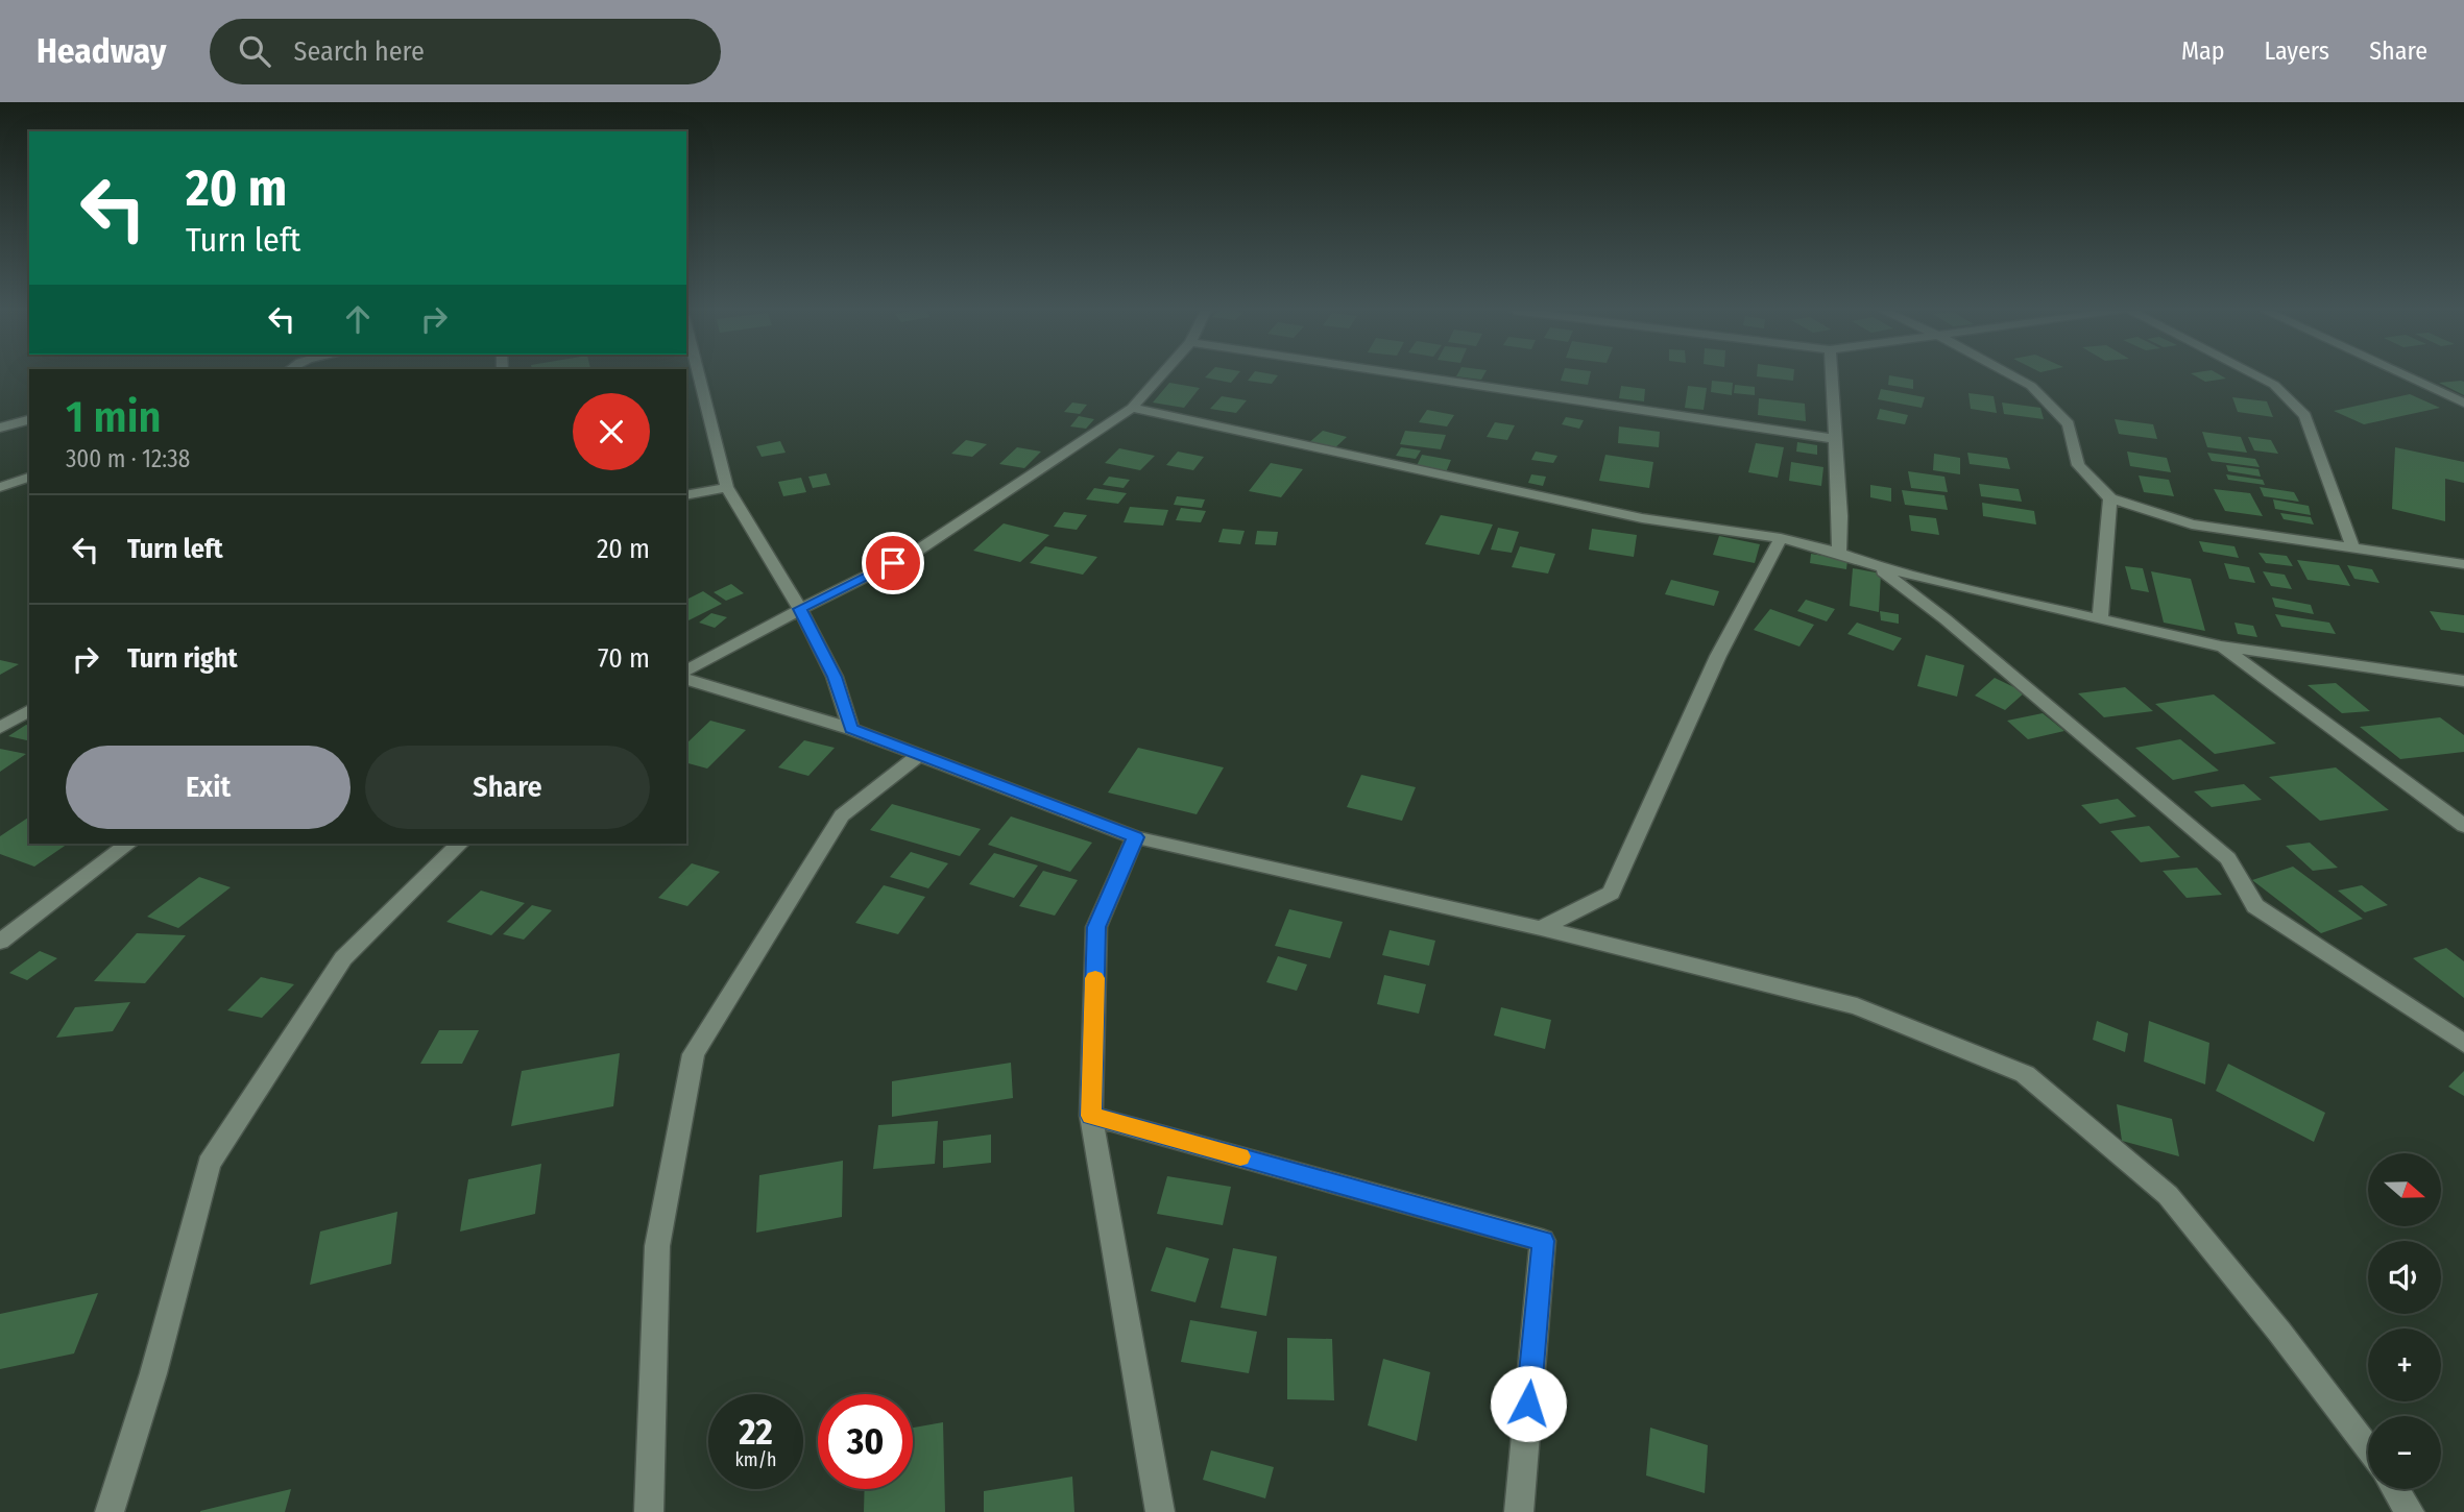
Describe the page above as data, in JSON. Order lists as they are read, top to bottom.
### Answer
{
  "north": "right",
  "page": {
    "header": "Headway",
    "search": "Search here",
    "nav": ["Map", "Layers", "Share"],
    "turn": ["20 m", "Turn left"],
    "heading": ["1 min", "300 m · 12:38"],
    "list": [
      {
        "name": "Turn left",
        "value": "20 m"
      },
      {
        "name": "Turn right",
        "value": "70 m"
      }
    ],
    "buttons": ["Exit", "Share"],
    "map_buttons": ["+", "−"],
    "speed": "22 km/h",
    "limit": "30"
  }
}
